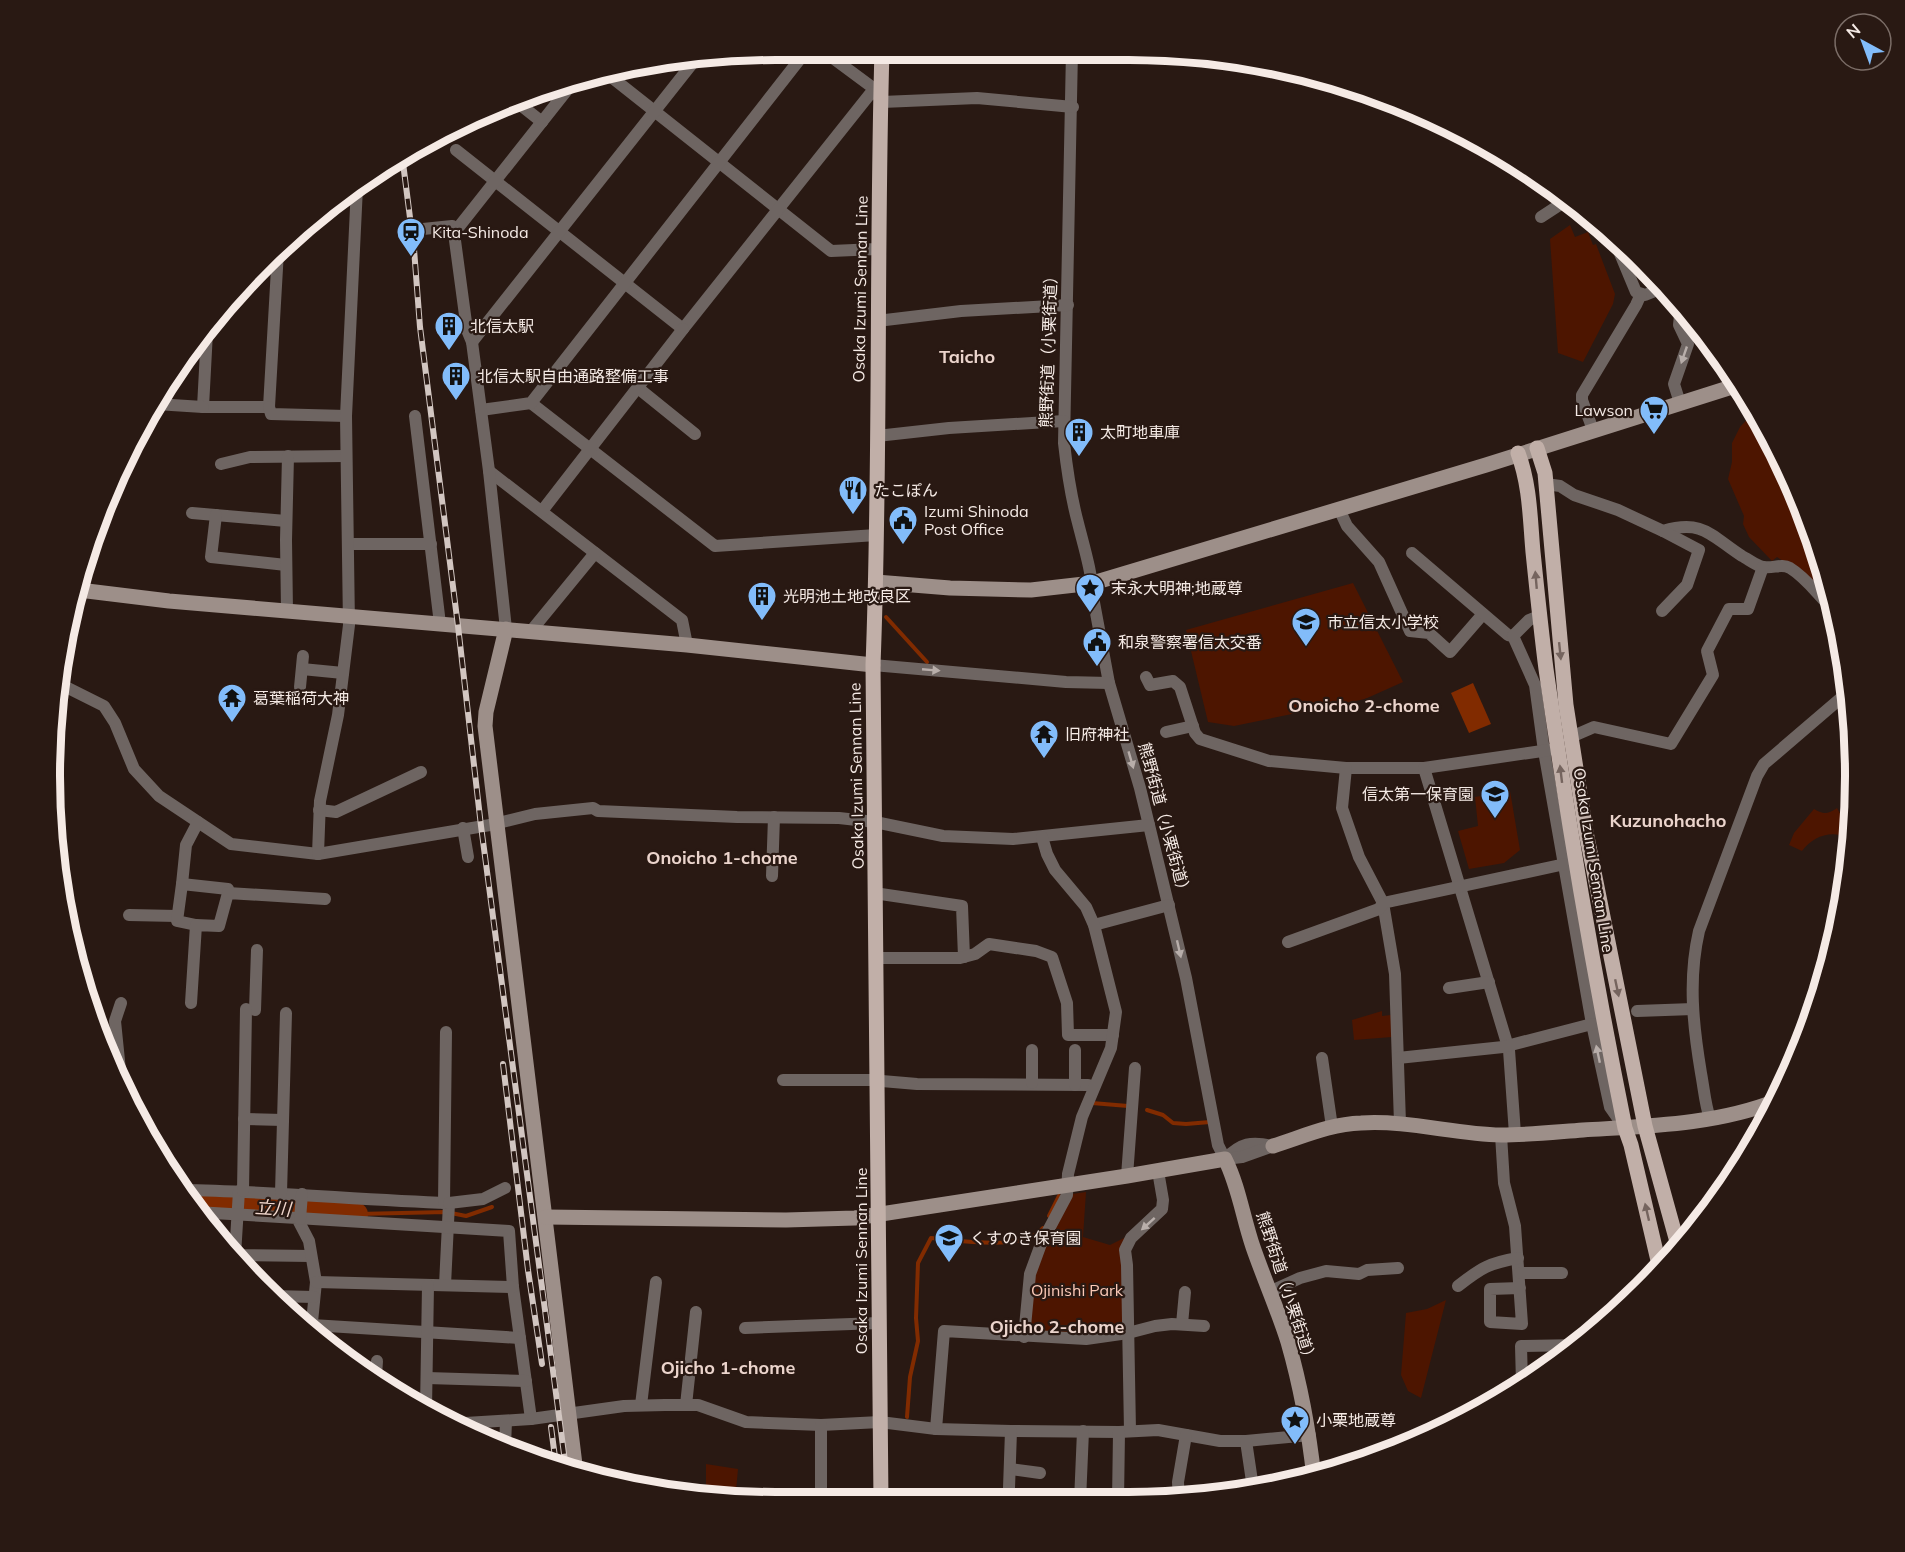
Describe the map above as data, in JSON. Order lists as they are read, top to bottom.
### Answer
{
  "streets": {
    "main road": ["Osaka Izumi Sennan Line"],
    "street": ["熊野街道（小栗街道）"]
  },
  "districts": [
    "Taicho",
    "Onoicho 2-chome",
    "Kuzunohacho",
    "Onoicho 1-chome",
    "Ojicho 2-chome",
    "Ojicho 1-chome"
  ],
  "water": ["立川"],
  "parks": ["Ojinishi Park"],
  "places": {
    "station": ["Kita-Shinoda"],
    "building": [
      "北信太駅",
      "北信太駅自由通路整備工事",
      "太町地車庫",
      "光明池土地改良区"
    ],
    "supermarket": ["Lawson"],
    "restaurant": ["たこぽん"],
    "public building": ["Izumi Shinoda Post Office", "和泉警察署信太交番"],
    "place": ["末永大明神;地蔵尊", "小栗地蔵尊"],
    "school or university": ["市立信太小学校", "信太第一保育園", "くすのき保育園"],
    "temple": ["葛葉稲荷大神", "旧府神社"]
  },
  "north": "top left"
}
